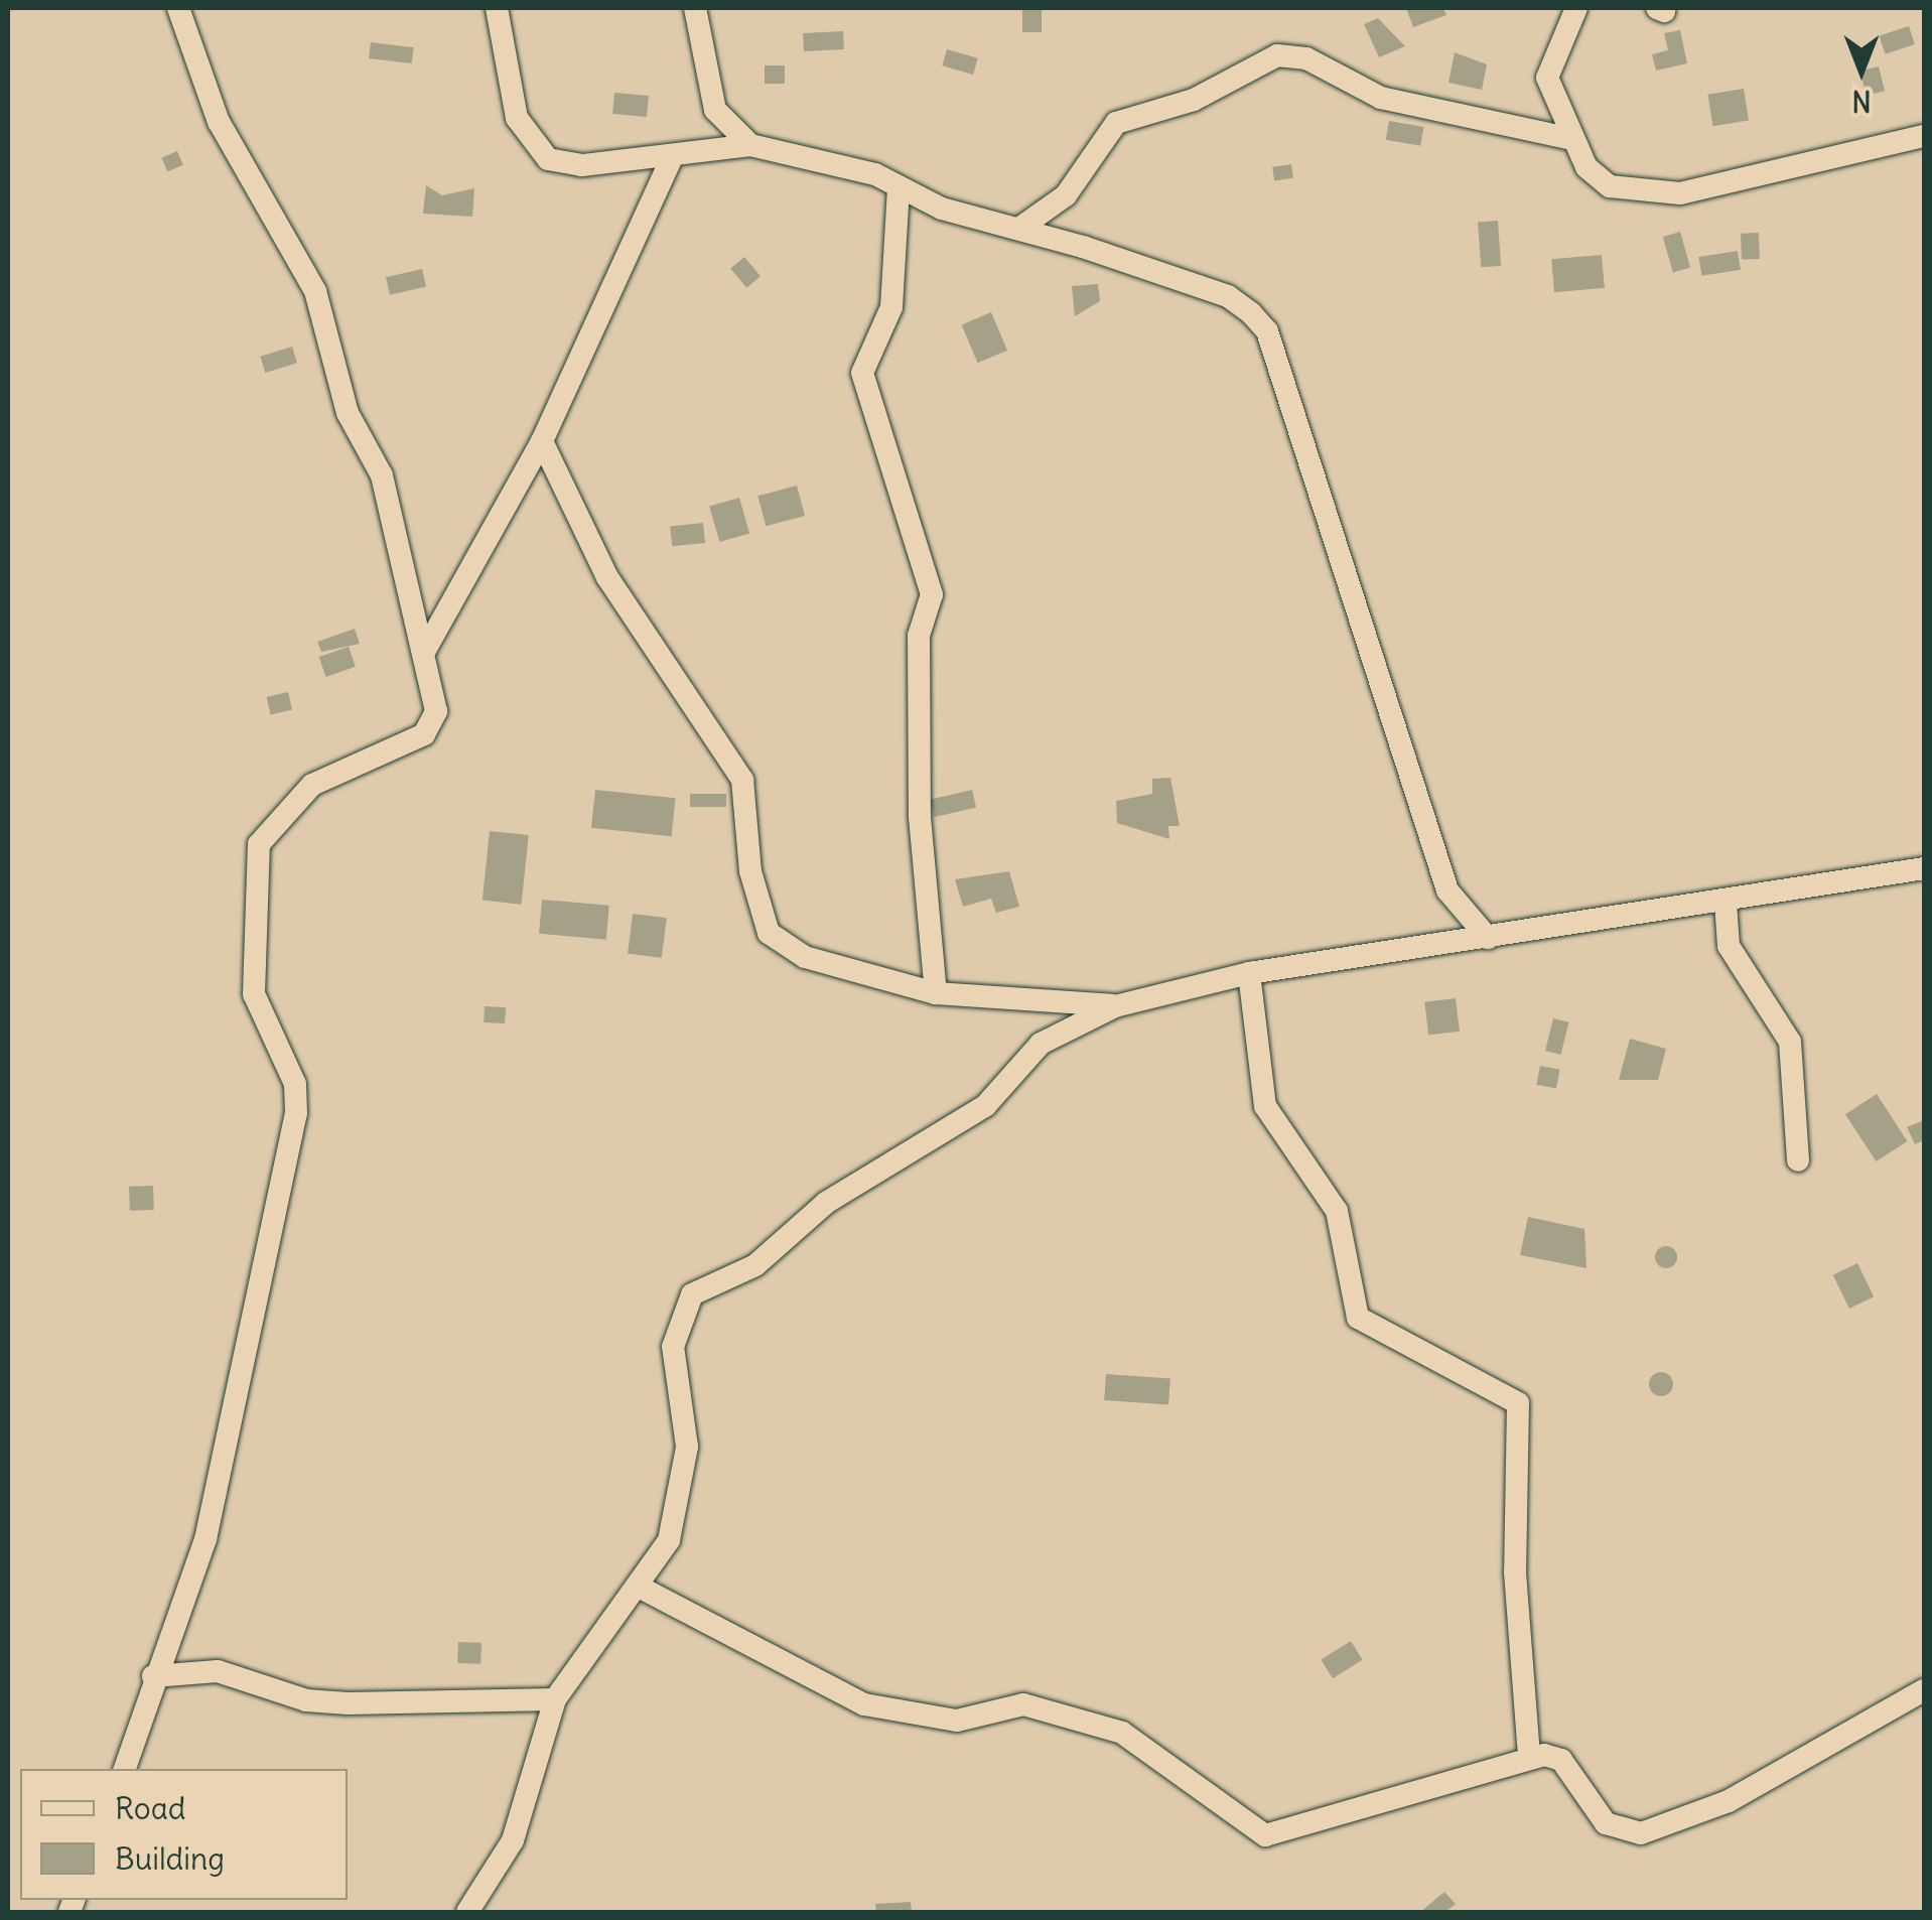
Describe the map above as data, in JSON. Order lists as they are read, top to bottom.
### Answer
{
  "legend": ["Road", "Building"],
  "north": "bottom"
}
